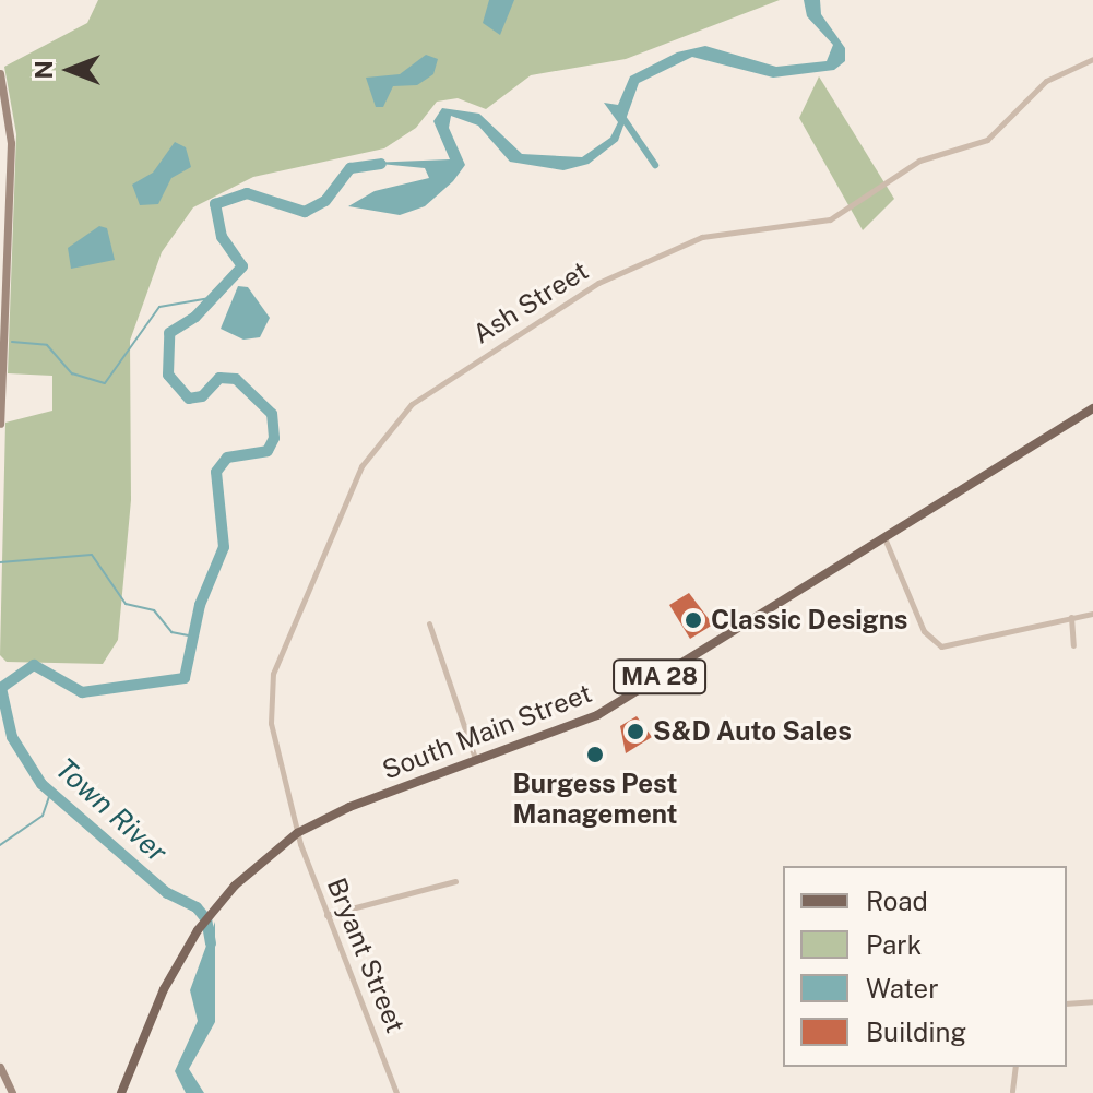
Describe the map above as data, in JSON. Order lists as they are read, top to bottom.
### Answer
{
  "streets": {
    "main road": ["MA 28", "South Main Street"],
    "street": ["Ash Street", "Bryant Street"]
  },
  "crossings": [
    ["Ash Street", "South Main Street"],
    ["Ash Street", "Bryant Street"],
    ["South Main Street", "Bryant Street"]
  ],
  "water": ["Town River"],
  "places": ["Classic Designs", "S&D Auto Sales", "Burgess Pest Management"],
  "legend": [
    "Road",
    "Park",
    "Water",
    "Building"
  ],
  "north": "left"
}
